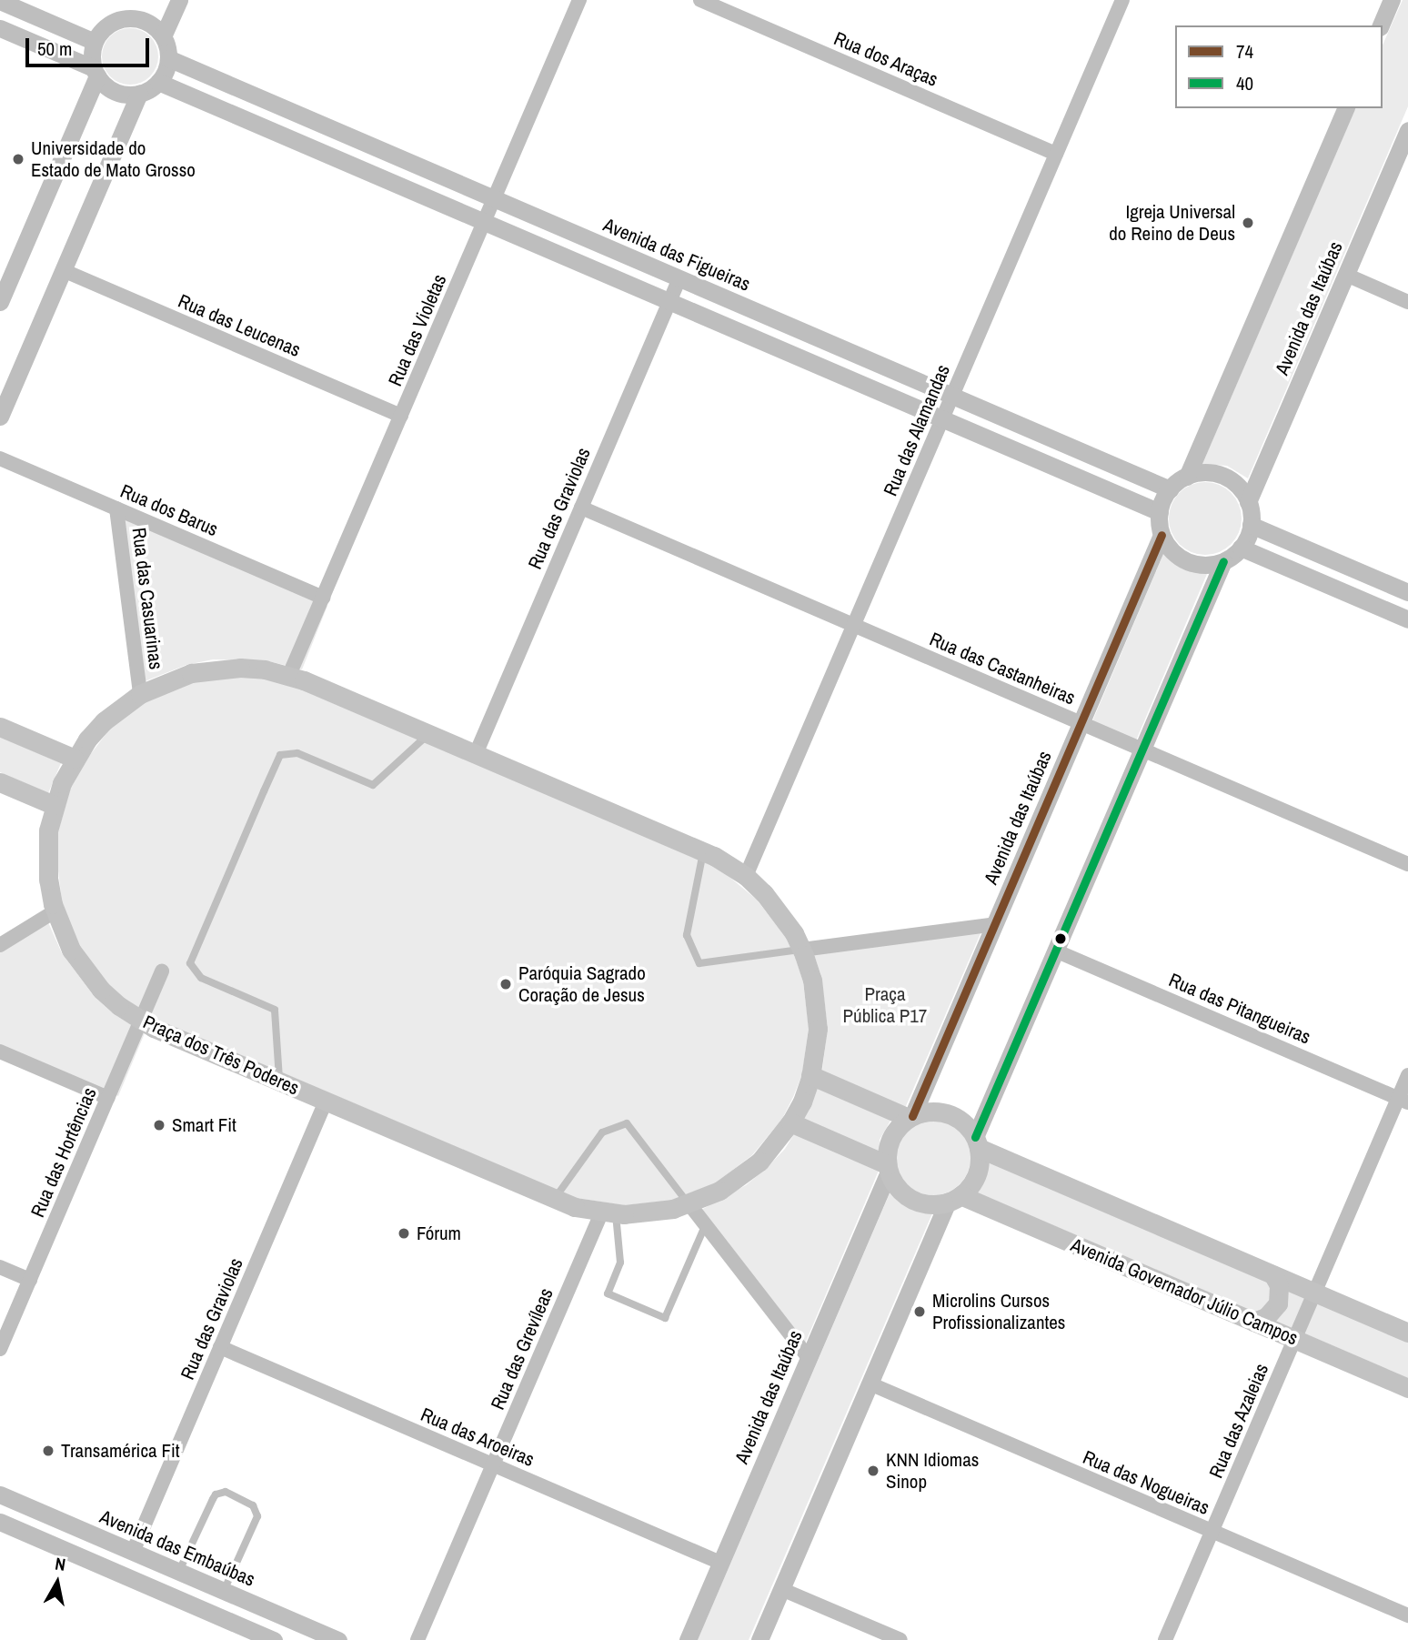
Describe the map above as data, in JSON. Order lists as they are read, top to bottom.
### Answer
{
  "streets": {
    "main road": ["Praça dos Três Poderes", "Avenida Governador Júlio Campos"],
    "street": [
      "Rua dos Araças",
      "Avenida das Figueiras",
      "Avenida das Itaúbas",
      "Rua das Leucenas",
      "Rua das Violetas",
      "Rua das Alamandas",
      "Rua das Graviolas",
      "Rua dos Barus",
      "Rua das Casuarinas",
      "Rua das Castanheiras",
      "Rua das Pitangueiras",
      "Rua das Hortências",
      "Rua das Grevíleas",
      "Rua das Azaleias",
      "Rua das Aroeiras",
      "Rua das Nogueiras",
      "Avenida das Embaúbas"
    ]
  },
  "crossings": [
    ["Rua dos Araças", "Rua das Alamandas"],
    ["Avenida das Figueiras", "Avenida das Itaúbas"],
    ["Avenida das Figueiras", "Rua das Violetas"],
    ["Avenida das Figueiras", "Rua das Alamandas"],
    ["Avenida das Figueiras", "Rua das Graviolas"],
    ["Avenida das Itaúbas", "Rua das Castanheiras"],
    ["Avenida das Itaúbas", "Avenida Governador Júlio Campos"],
    ["Avenida das Itaúbas", "Rua das Aroeiras"],
    ["Rua das Leucenas", "Rua das Violetas"],
    ["Rua das Violetas", "Rua dos Barus"],
    ["Rua das Violetas", "Praça dos Três Poderes"],
    ["Rua das Alamandas", "Rua das Castanheiras"],
    ["Rua das Alamandas", "Praça dos Três Poderes"],
    ["Rua das Graviolas", "Rua das Castanheiras"],
    ["Rua das Graviolas", "Praça dos Três Poderes"],
    ["Rua das Graviolas", "Rua das Aroeiras"],
    ["Rua das Graviolas", "Avenida das Embaúbas"],
    ["Rua dos Barus", "Rua das Casuarinas"],
    ["Rua das Casuarinas", "Praça dos Três Poderes"],
    ["Rua das Pitangueiras", "Rua das Azaleias"],
    ["Praça dos Três Poderes", "Rua das Hortências"],
    ["Praça dos Três Poderes", "Avenida Governador Júlio Campos"],
    ["Praça dos Três Poderes", "Rua das Grevíleas"],
    ["Avenida Governador Júlio Campos", "Rua das Azaleias"],
    ["Rua das Grevíleas", "Rua das Aroeiras"],
    ["Rua das Azaleias", "Rua das Nogueiras"]
  ],
  "parks": ["Praça Pública P17"],
  "places": [
    "Universidade do Estado de Mato Grosso",
    "Igreja Universal do Reino de Deus",
    "Paróquia Sagrado Coração de Jesus",
    "Smart Fit",
    "Fórum",
    "Microlins Cursos Profissionalizantes",
    "Transamérica Fit",
    "KNN Idiomas Sinop"
  ],
  "lines": ["transit line 74", "transit line 40"],
  "legend": ["74", "40"],
  "scale_bar": "50 m",
  "north": "top"
}
